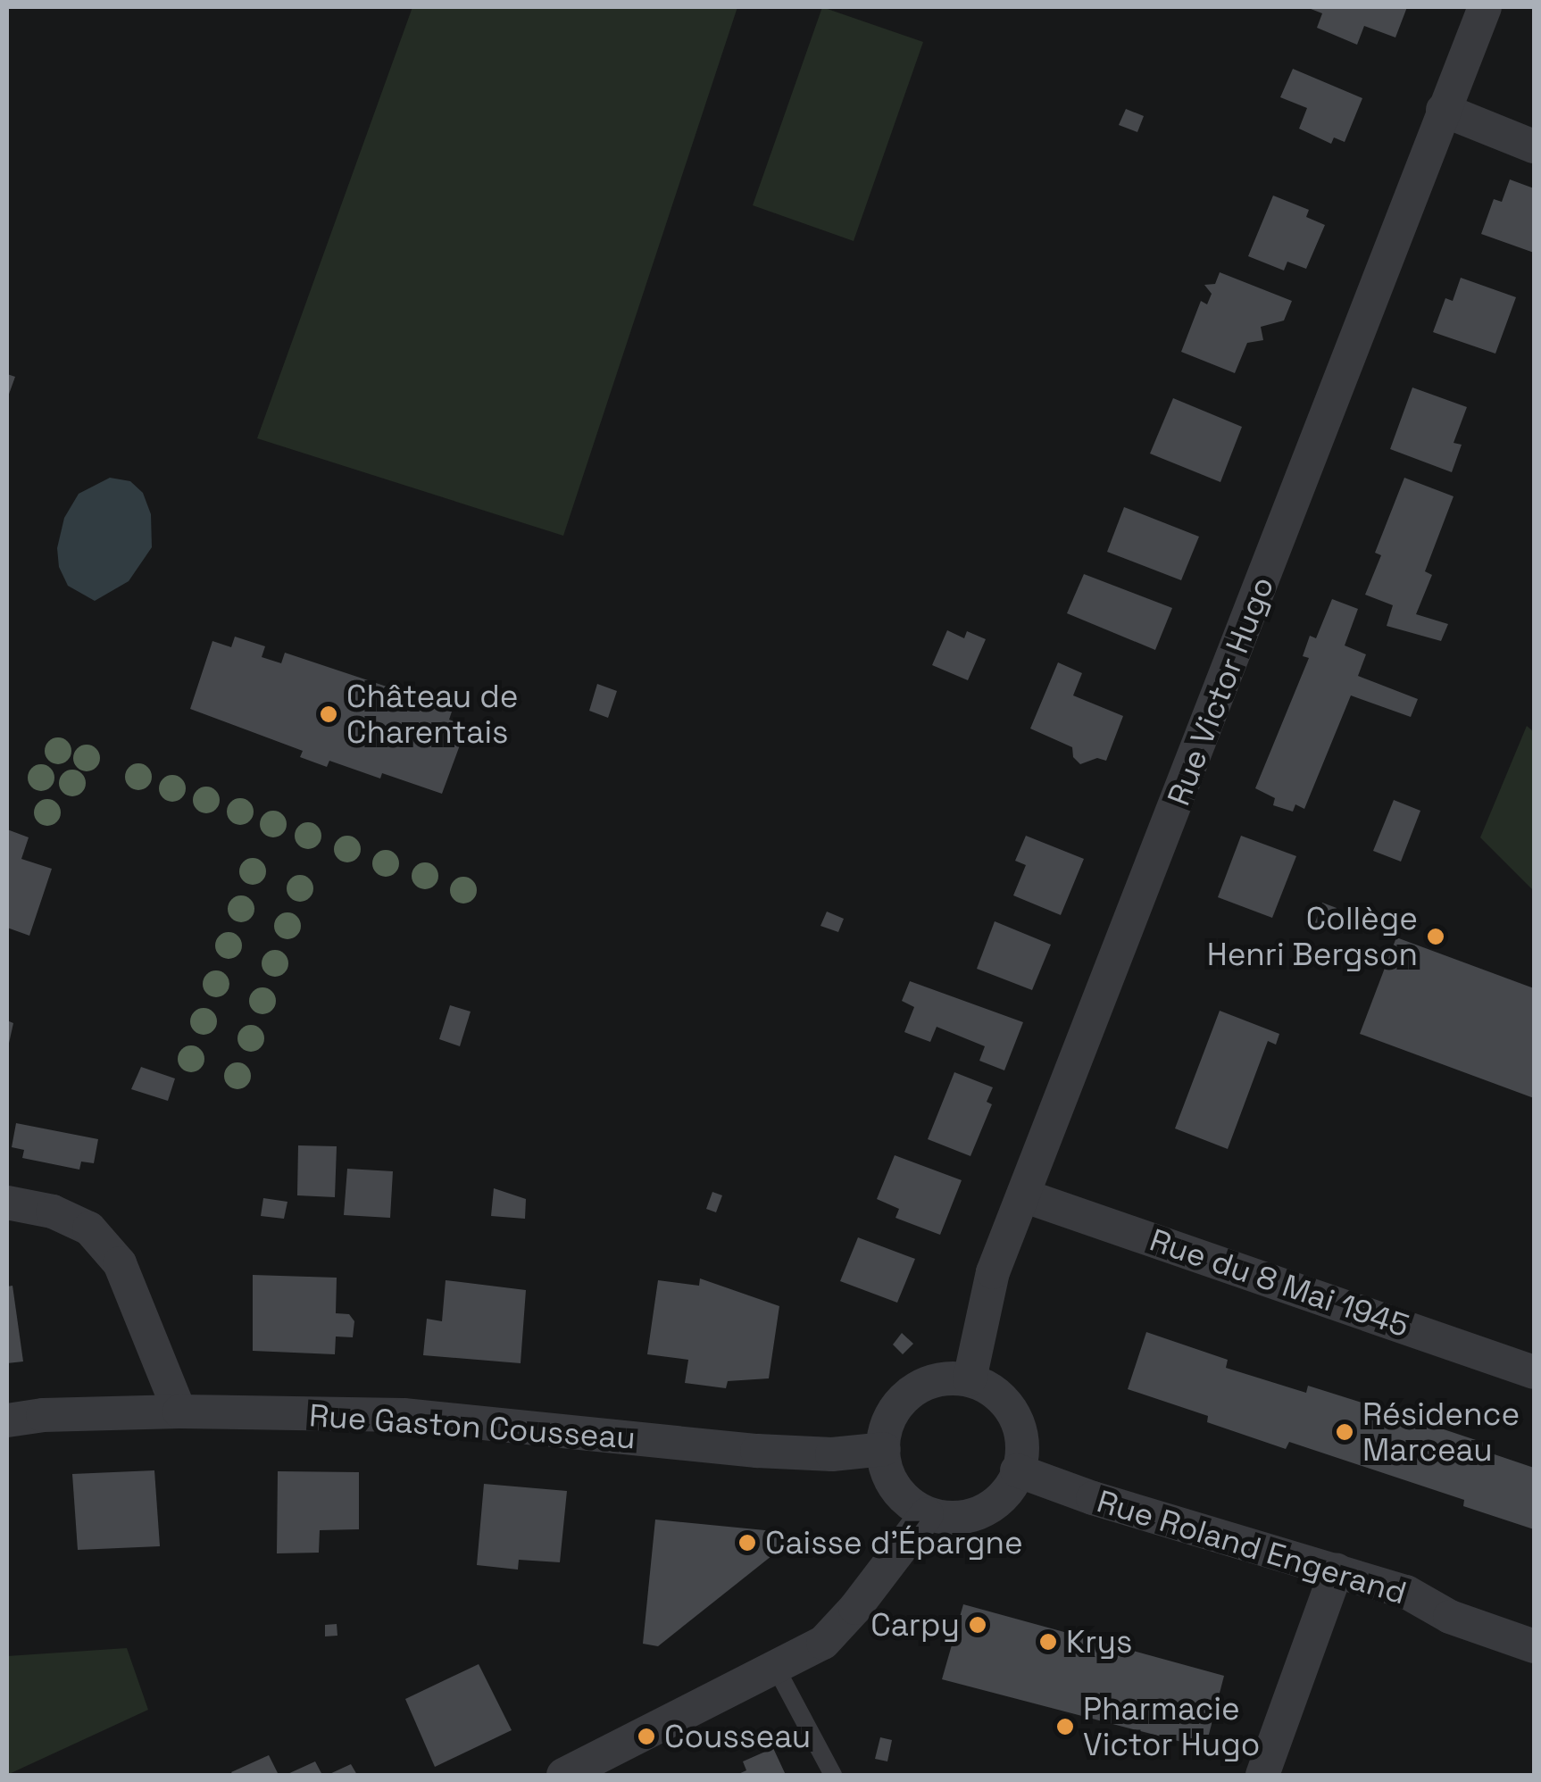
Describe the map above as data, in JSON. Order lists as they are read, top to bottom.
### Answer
{
  "streets": {
    "street": [
      "Rue Victor Hugo",
      "Rue du 8 Mai 1945",
      "Rue Gaston Cousseau",
      "Rue Roland Engerand"
    ]
  },
  "crossings": [
    ["Rue Victor Hugo", "Rue du 8 Mai 1945"],
    ["Rue Victor Hugo", "Rue Gaston Cousseau"],
    ["Rue Victor Hugo", "Rue Roland Engerand"],
    ["Rue Gaston Cousseau", "Rue Roland Engerand"]
  ],
  "places": [
    "Château de Charentais",
    "Collège Henri Bergson",
    "Résidence Marceau",
    "Caisse d'Épargne",
    "Carpy",
    "Krys",
    "Pharmacie Victor Hugo",
    "Cousseau"
  ]
}
